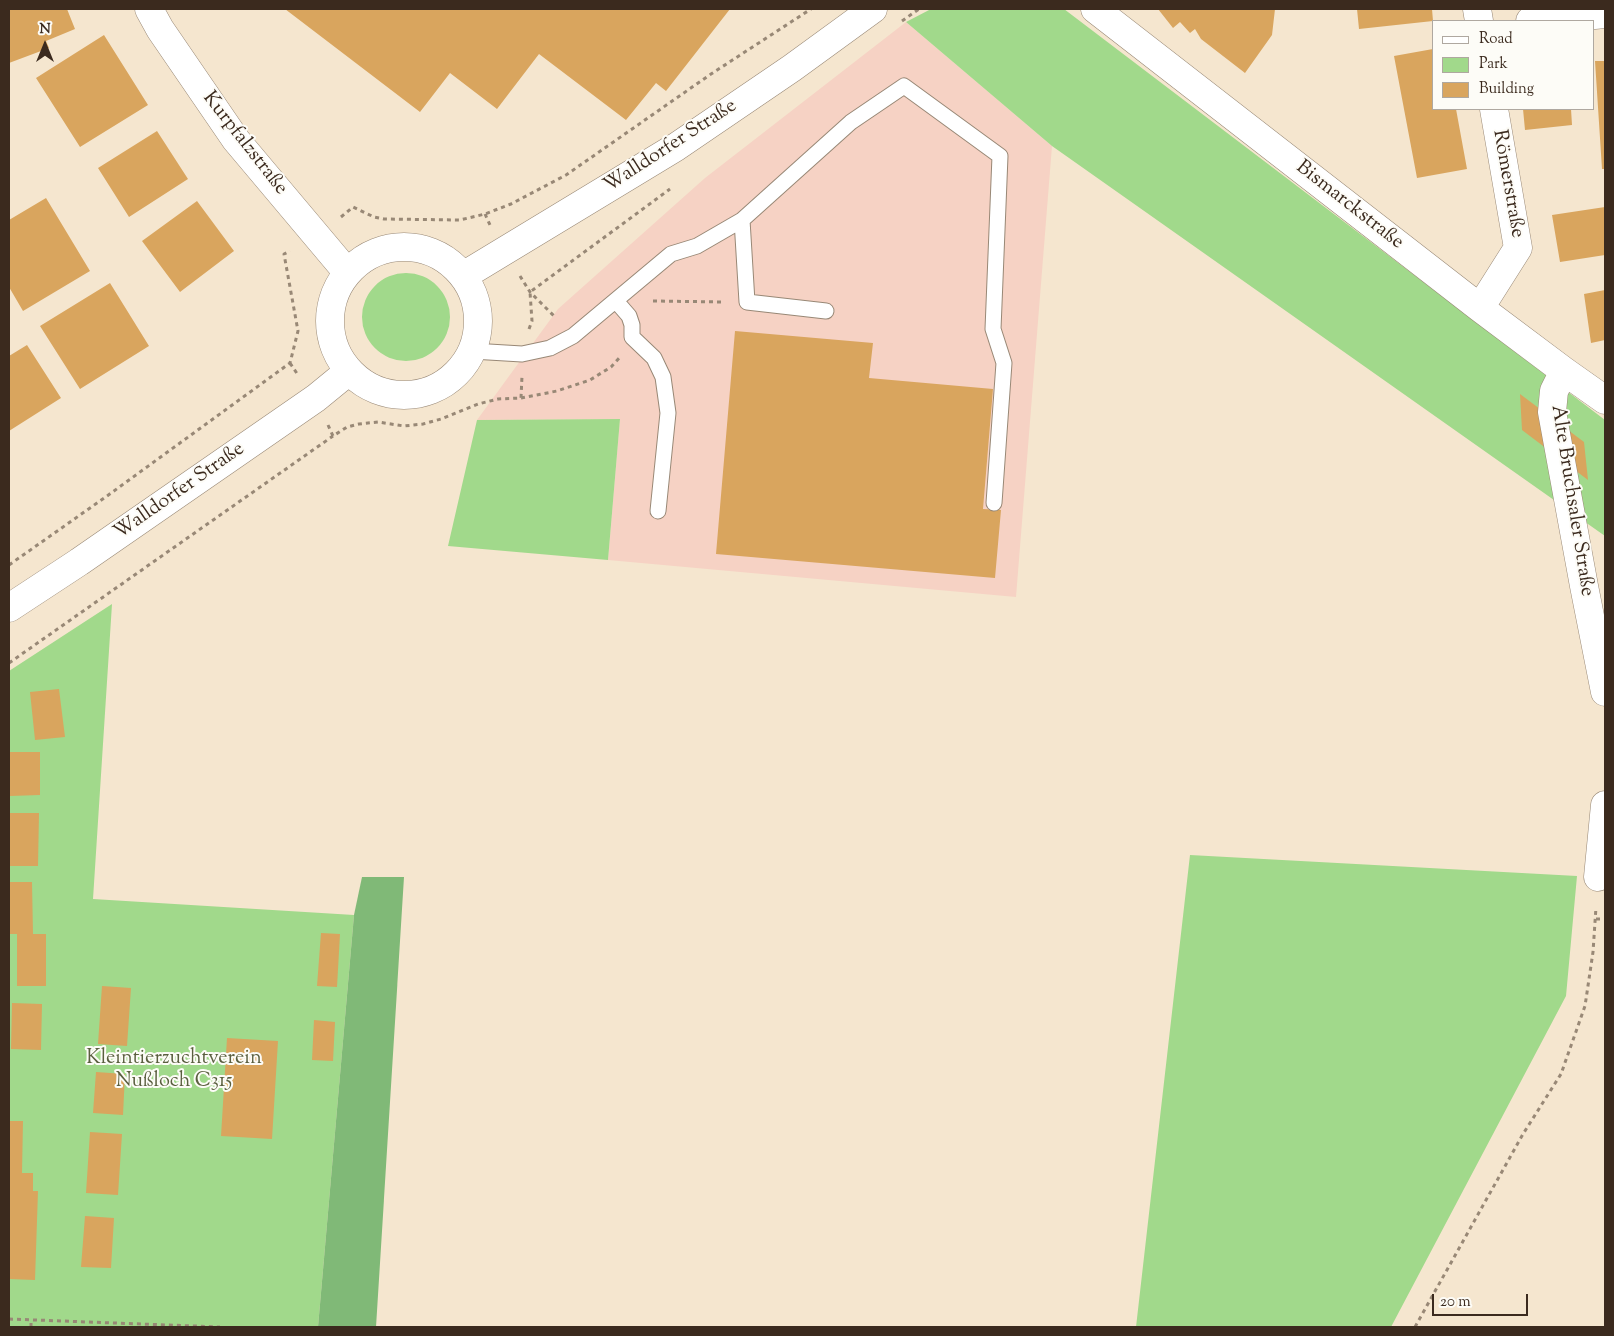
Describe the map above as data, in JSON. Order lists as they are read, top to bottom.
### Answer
{
  "streets": {
    "street": [
      "Kurpfalzstraße",
      "Walldorfer Straße",
      "Römerstraße",
      "Bismarckstraße",
      "Alte Bruchsaler Straße"
    ]
  },
  "crossings": [
    ["Kurpfalzstraße", "Walldorfer Straße"],
    ["Römerstraße", "Bismarckstraße"],
    ["Bismarckstraße", "Alte Bruchsaler Straße"]
  ],
  "parks": ["Kleintierzuchtverein Nußloch C315"],
  "legend": ["Road", "Park", "Building"],
  "scale_bar": "20 m",
  "north": "top"
}
